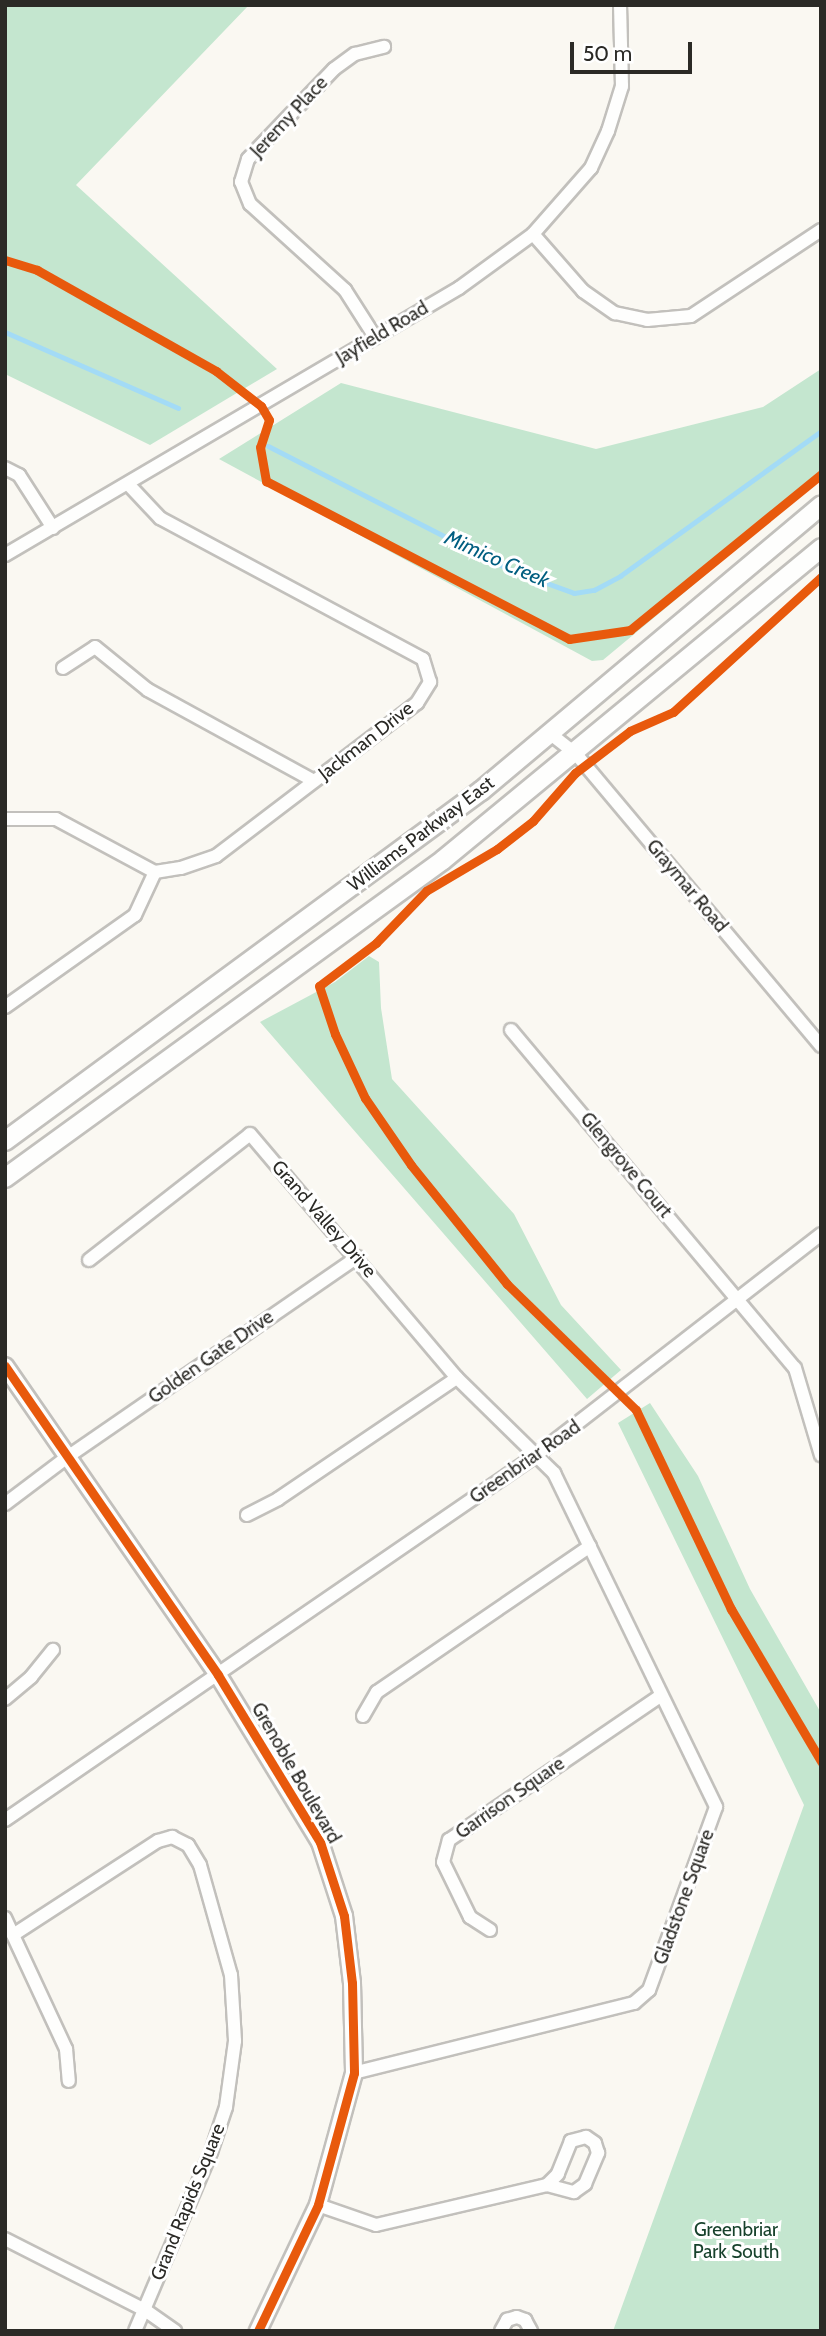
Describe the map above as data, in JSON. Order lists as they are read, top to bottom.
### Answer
{
  "streets": {
    "main road": ["Williams Parkway East"],
    "street": [
      "Jeremy Place",
      "Jayfield Road",
      "Jackman Drive",
      "Graymar Road",
      "Glengrove Court",
      "Grand Valley Drive",
      "Golden Gate Drive",
      "Greenbriar Road",
      "Grenoble Boulevard",
      "Garrison Square",
      "Gladstone Square",
      "Grand Rapids Square"
    ]
  },
  "crossings": [
    ["Jeremy Place", "Jayfield Road"],
    ["Jayfield Road", "Jackman Drive"],
    ["Williams Parkway East", "Graymar Road"],
    ["Glengrove Court", "Greenbriar Road"],
    ["Grand Valley Drive", "Golden Gate Drive"],
    ["Grand Valley Drive", "Greenbriar Road"],
    ["Grand Valley Drive", "Gladstone Square"],
    ["Golden Gate Drive", "Grenoble Boulevard"],
    ["Greenbriar Road", "Grenoble Boulevard"],
    ["Greenbriar Road", "Gladstone Square"],
    ["Grenoble Boulevard", "Gladstone Square"],
    ["Garrison Square", "Gladstone Square"]
  ],
  "water": ["Mimico Creek"],
  "parks": ["Greenbriar Park South"],
  "scale_bar": "50 m"
}
